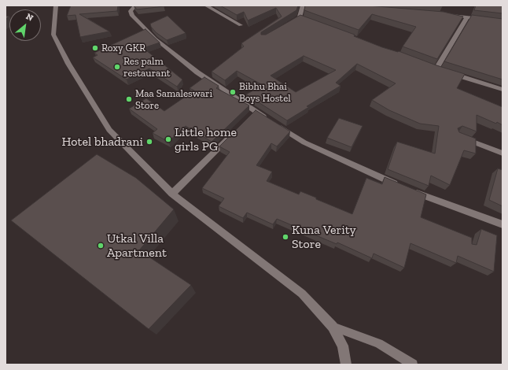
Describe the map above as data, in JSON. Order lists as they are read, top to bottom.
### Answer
{
  "places": [
    "Roxy GKR",
    "Res palm restaurant",
    "Bibhu Bhai Boys Hostel",
    "Maa Samaleswari Store",
    "Little home girls PG",
    "Hotel bhadrani",
    "Kuna Verity Store",
    "Utkal Villa Apartment"
  ],
  "north": "top right"
}
